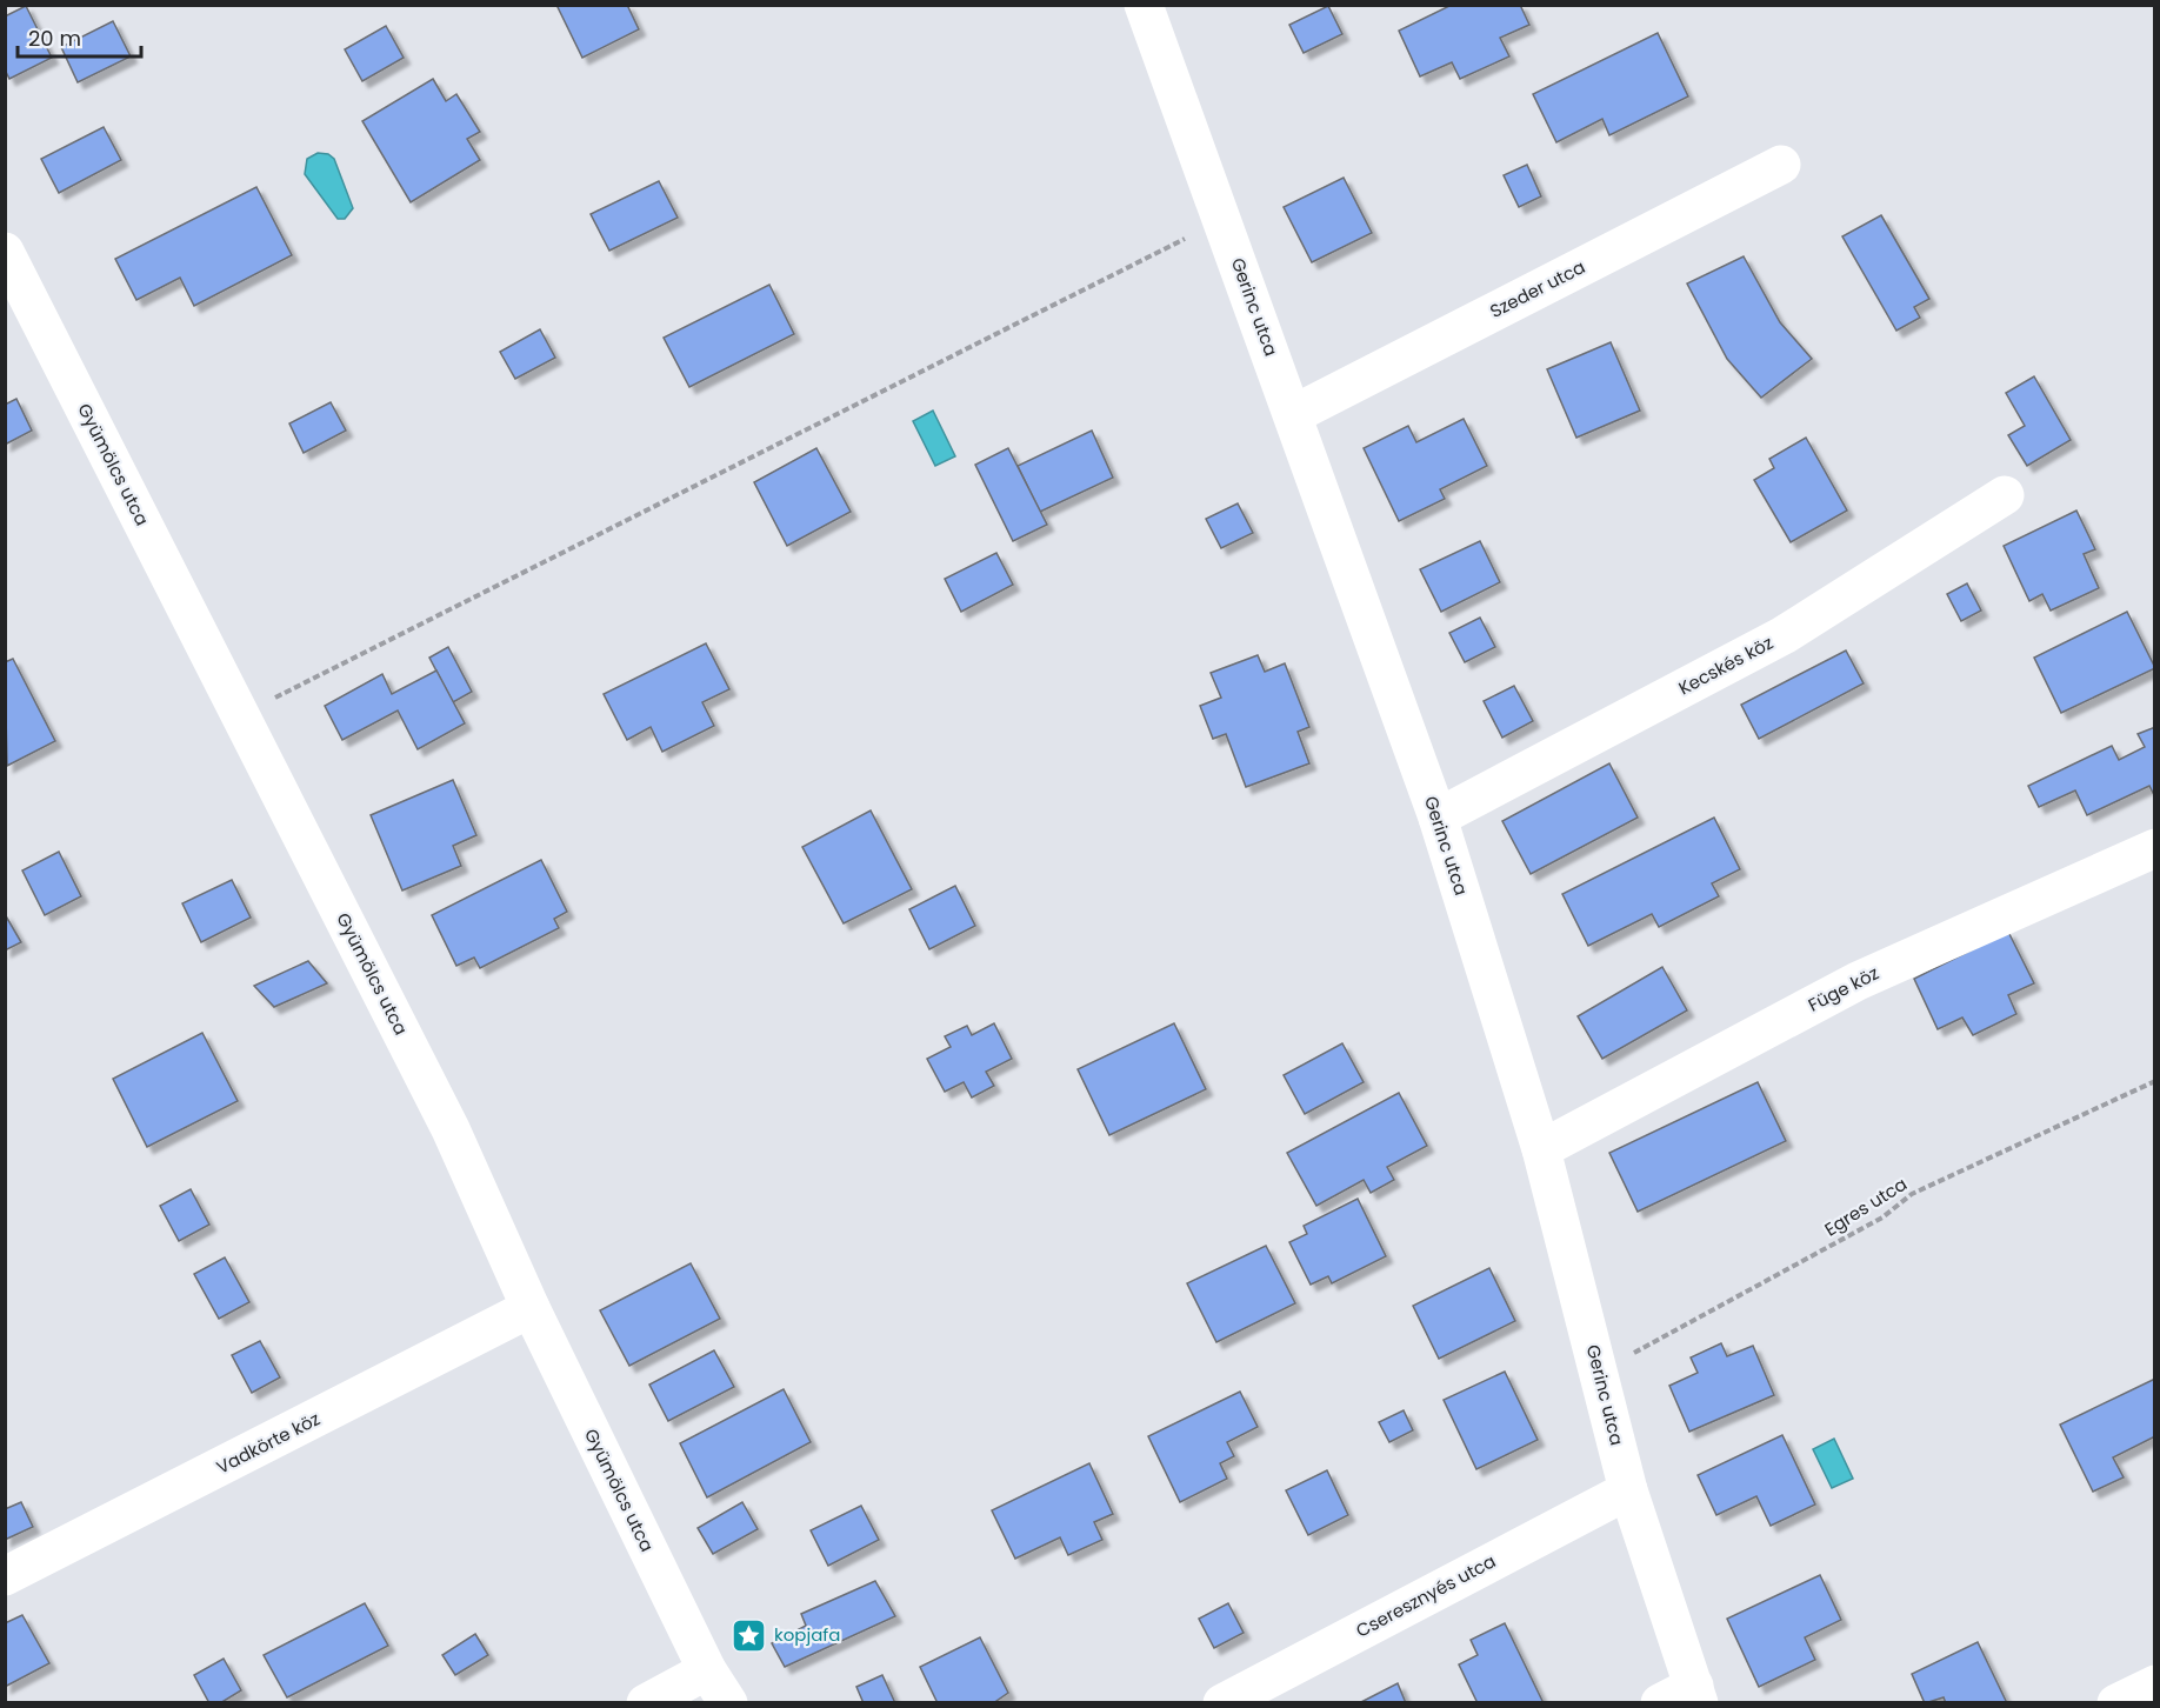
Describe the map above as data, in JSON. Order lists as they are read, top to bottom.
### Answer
{
  "streets": {
    "street": [
      "Szeder utca",
      "Gerinc utca",
      "Gyümölcs utca",
      "Kecskés köz",
      "Füge köz",
      "Vadkörte köz",
      "Cseresznyés utca"
    ],
    "path": ["Egres utca"]
  },
  "crossings": [
    ["Szeder utca", "Gerinc utca"],
    ["Gerinc utca", "Kecskés köz"],
    ["Gerinc utca", "Füge köz"],
    ["Gerinc utca", "Egres utca"],
    ["Gerinc utca", "Cseresznyés utca"],
    ["Gyümölcs utca", "Vadkörte köz"]
  ],
  "places": {
    "place": ["kopjafa"]
  },
  "scale_bar": "20 m"
}
